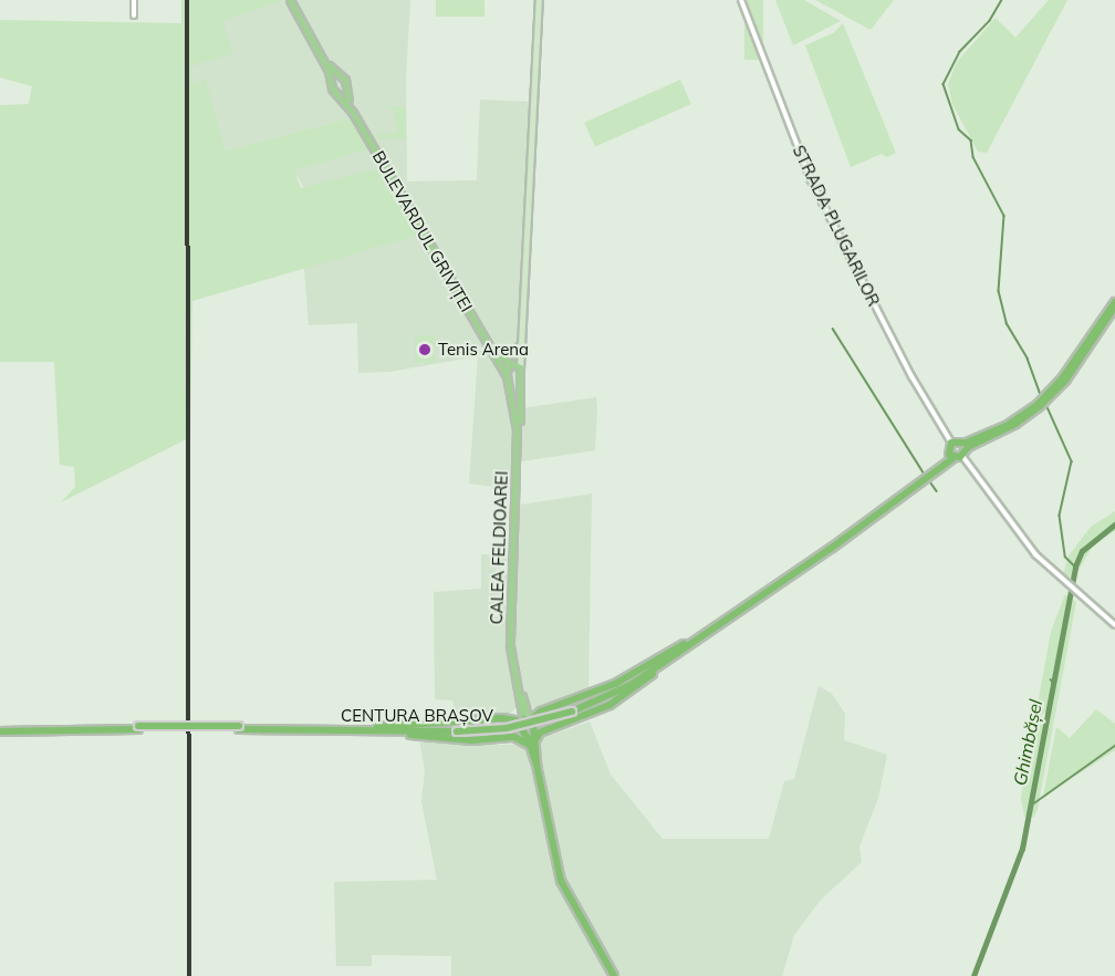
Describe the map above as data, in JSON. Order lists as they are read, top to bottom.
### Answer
{
  "streets": {
    "highway": ["CALEA FELDIOAREI", "CENTURA BRAȘOV"],
    "main road": ["BULEVARDUL GRIVIȚEI"],
    "street": ["STRADA PLUGARILOR"]
  },
  "crossings": [
    ["STRADA PLUGARILOR", "CENTURA BRAȘOV"],
    ["BULEVARDUL GRIVIȚEI", "CALEA FELDIOAREI"]
  ],
  "water": ["Ghimbășel"],
  "places": ["Tenis Arena"]
}
